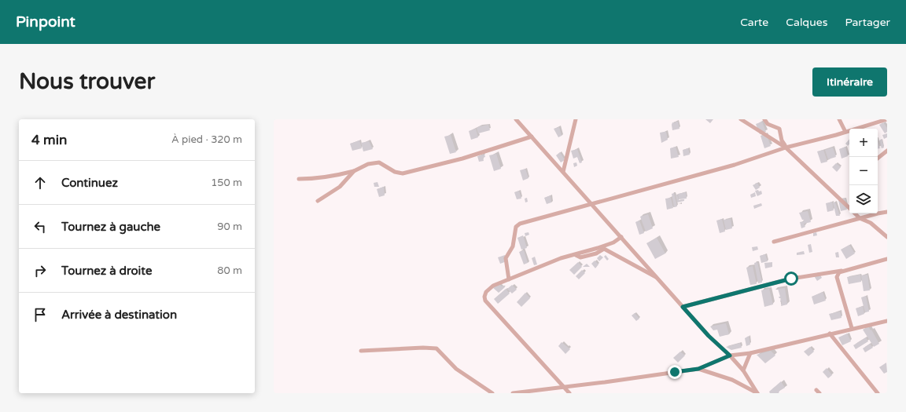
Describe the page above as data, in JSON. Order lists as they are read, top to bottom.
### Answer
{
  "page": {
    "header": "Pinpoint",
    "nav": ["Carte", "Calques", "Partager"],
    "buttons": "Itinéraire",
    "title": "Nous trouver",
    "heading": ["4 min", "À pied · 320 m"],
    "map_buttons": ["+", "−"],
    "list": [
      ["Continuez", "150 m"],
      ["Tournez à gauche", "90 m"],
      ["Tournez à droite", "80 m"],
      "Arrivée à destination"
    ]
  }
}
